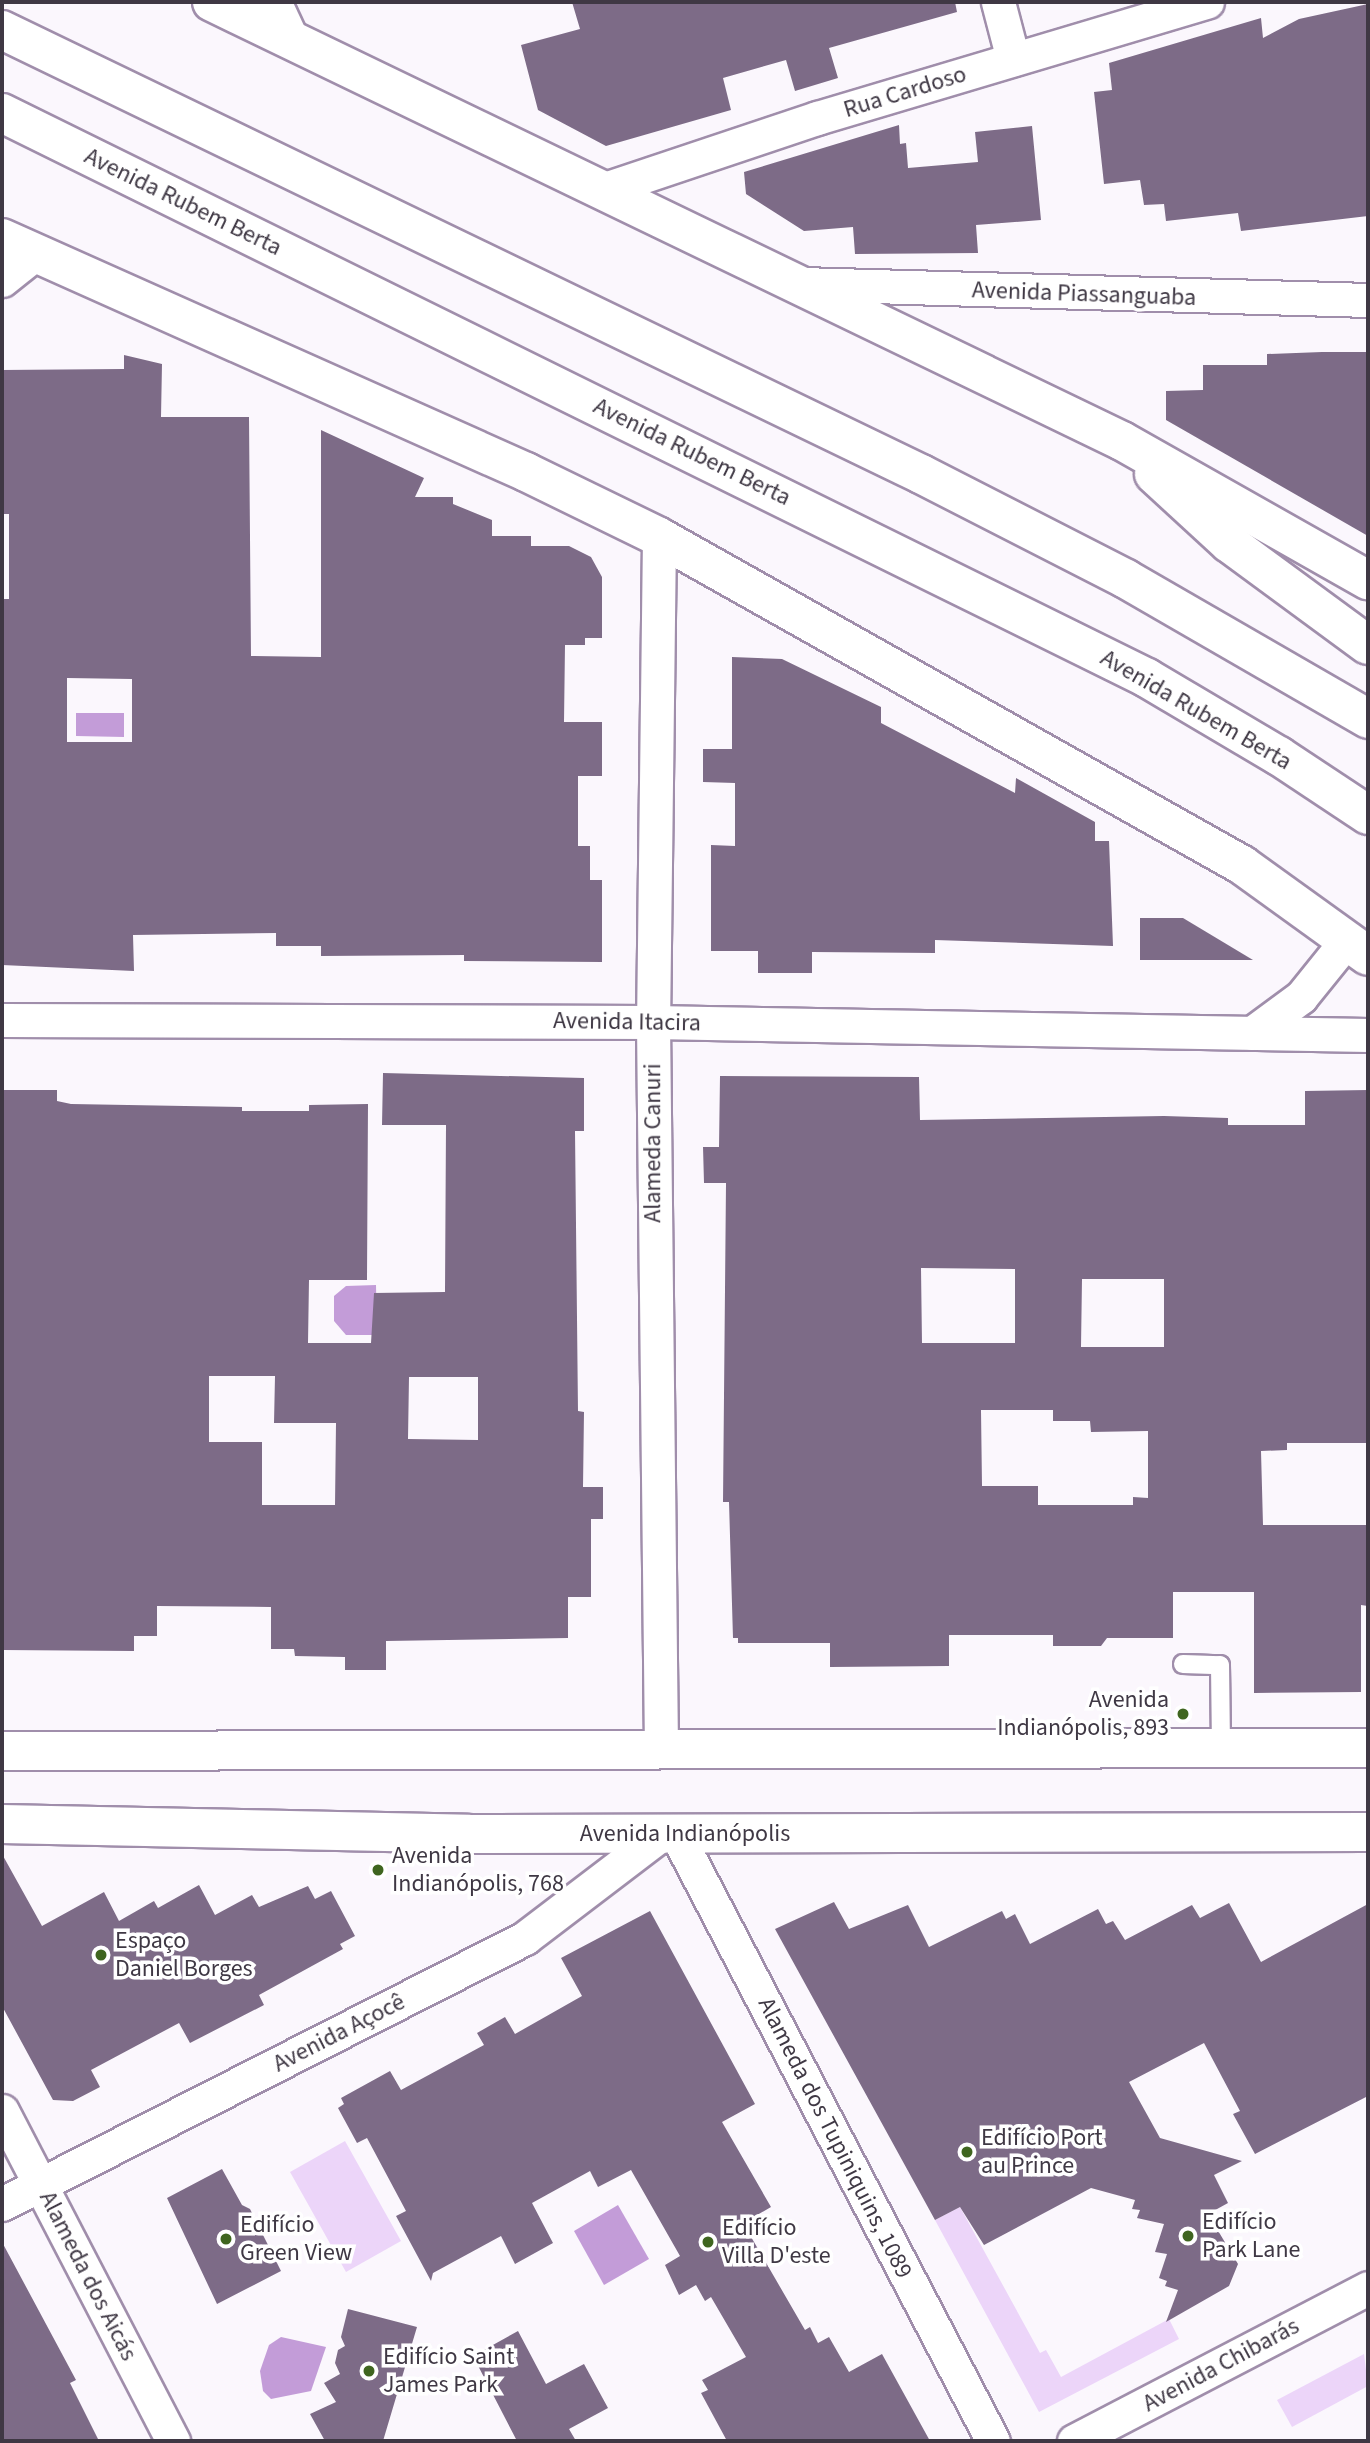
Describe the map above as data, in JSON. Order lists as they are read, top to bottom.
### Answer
{
  "streets": {
    "main road": ["Avenida Rubem Berta", "Avenida Indianópolis"],
    "street": [
      "Rua Cardoso",
      "Avenida Piassanguaba",
      "Avenida Itacira",
      "Alameda Canuri",
      "Avenida Açocê",
      "Alameda dos Tupiniquins, 1089",
      "Alameda dos Aicás",
      "Avenida Chibarás"
    ]
  },
  "crossings": [
    ["Avenida Itacira", "Alameda Canuri"],
    ["Avenida Indianópolis", "Avenida Açocê"],
    ["Avenida Indianópolis", "Alameda dos Tupiniquins, 1089"],
    ["Avenida Açocê", "Alameda dos Tupiniquins, 1089"],
    ["Avenida Açocê", "Alameda dos Aicás"]
  ],
  "places": [
    "Avenida Indianópolis, 893",
    "Avenida Indianópolis, 768",
    "Espaço Daniel Borges",
    "Edifício Port au Prince",
    "Edifício Park Lane",
    "Edifício Green View",
    "Edifício Villa D'este",
    "Edifício Saint James Park"
  ]
}
